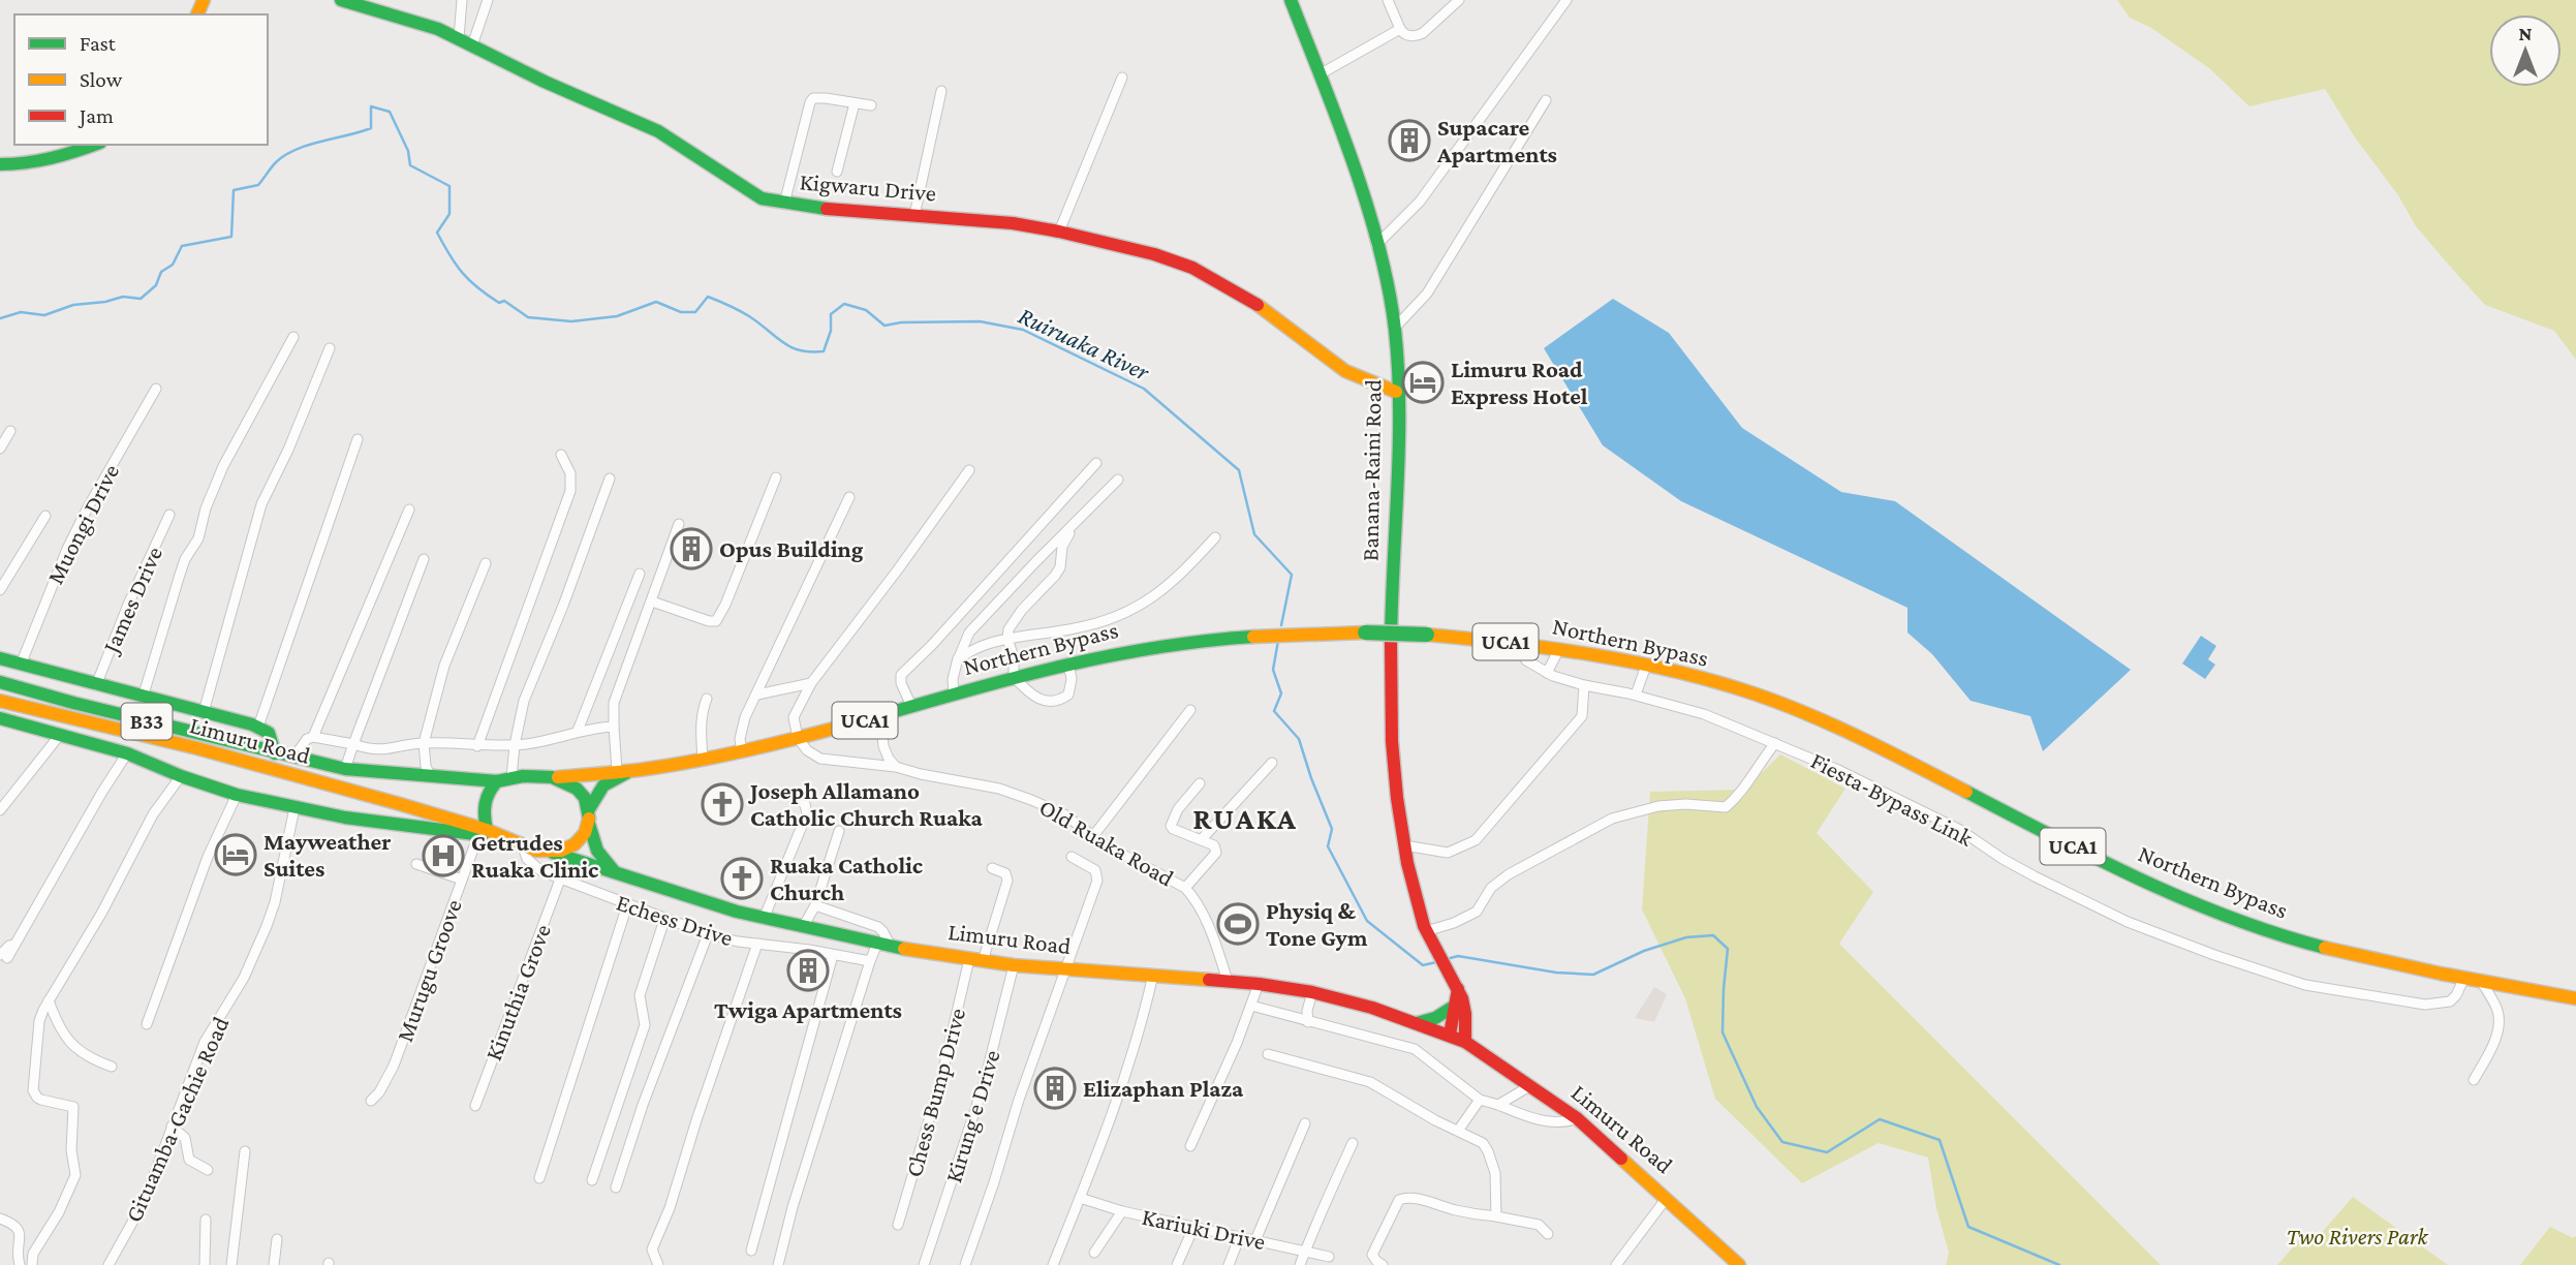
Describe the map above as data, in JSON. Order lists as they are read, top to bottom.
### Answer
{
  "streets": {
    "main road": [
      "Kigwaru Drive",
      "Banana-Raini Road",
      "UCA1",
      "Northern Bypass",
      "B33",
      "Limuru Road"
    ],
    "street": [
      "Muongi Drive",
      "James Drive",
      "Fiesta-Bypass Link",
      "Old Ruaka Road",
      "Echess Drive",
      "Murugu Groove",
      "Kinuthia Grove",
      "Chess Bump Drive",
      "Kirung'e Drive",
      "Gituamba-Gachie Road",
      "Kariuki Drive"
    ]
  },
  "crossings": [
    ["Kigwaru Drive", "Banana-Raini Road"],
    ["Northern Bypass", "Limuru Road"],
    ["Northern Bypass", "Fiesta-Bypass Link"],
    ["Northern Bypass", "Old Ruaka Road"],
    ["Northern Bypass", "Echess Drive"],
    ["Northern Bypass", "Murugu Groove"],
    ["Limuru Road", "Old Ruaka Road"],
    ["Limuru Road", "Echess Drive"],
    ["Limuru Road", "Murugu Groove"],
    ["Limuru Road", "Chess Bump Drive"],
    ["Limuru Road", "Kirung'e Drive"],
    ["Echess Drive", "Murugu Groove"],
    ["Echess Drive", "Kinuthia Grove"]
  ],
  "districts": ["RUAKA"],
  "water": ["Ruiruaka River"],
  "parks": ["Two Rivers Park"],
  "places": {
    "building": [
      "Supacare Apartments",
      "Opus Building",
      "Twiga Apartments",
      "Elizaphan Plaza"
    ],
    "hotel": ["Limuru Road Express Hotel", "Mayweather Suites"],
    "church": ["Joseph Allamano Catholic Church Ruaka", "Ruaka Catholic Church"],
    "hospital": ["Getrudes Ruaka Clinic"],
    "sports": ["Physiq & Tone Gym"]
  },
  "legend": ["Fast", "Slow", "Jam"],
  "north": "top"
}
